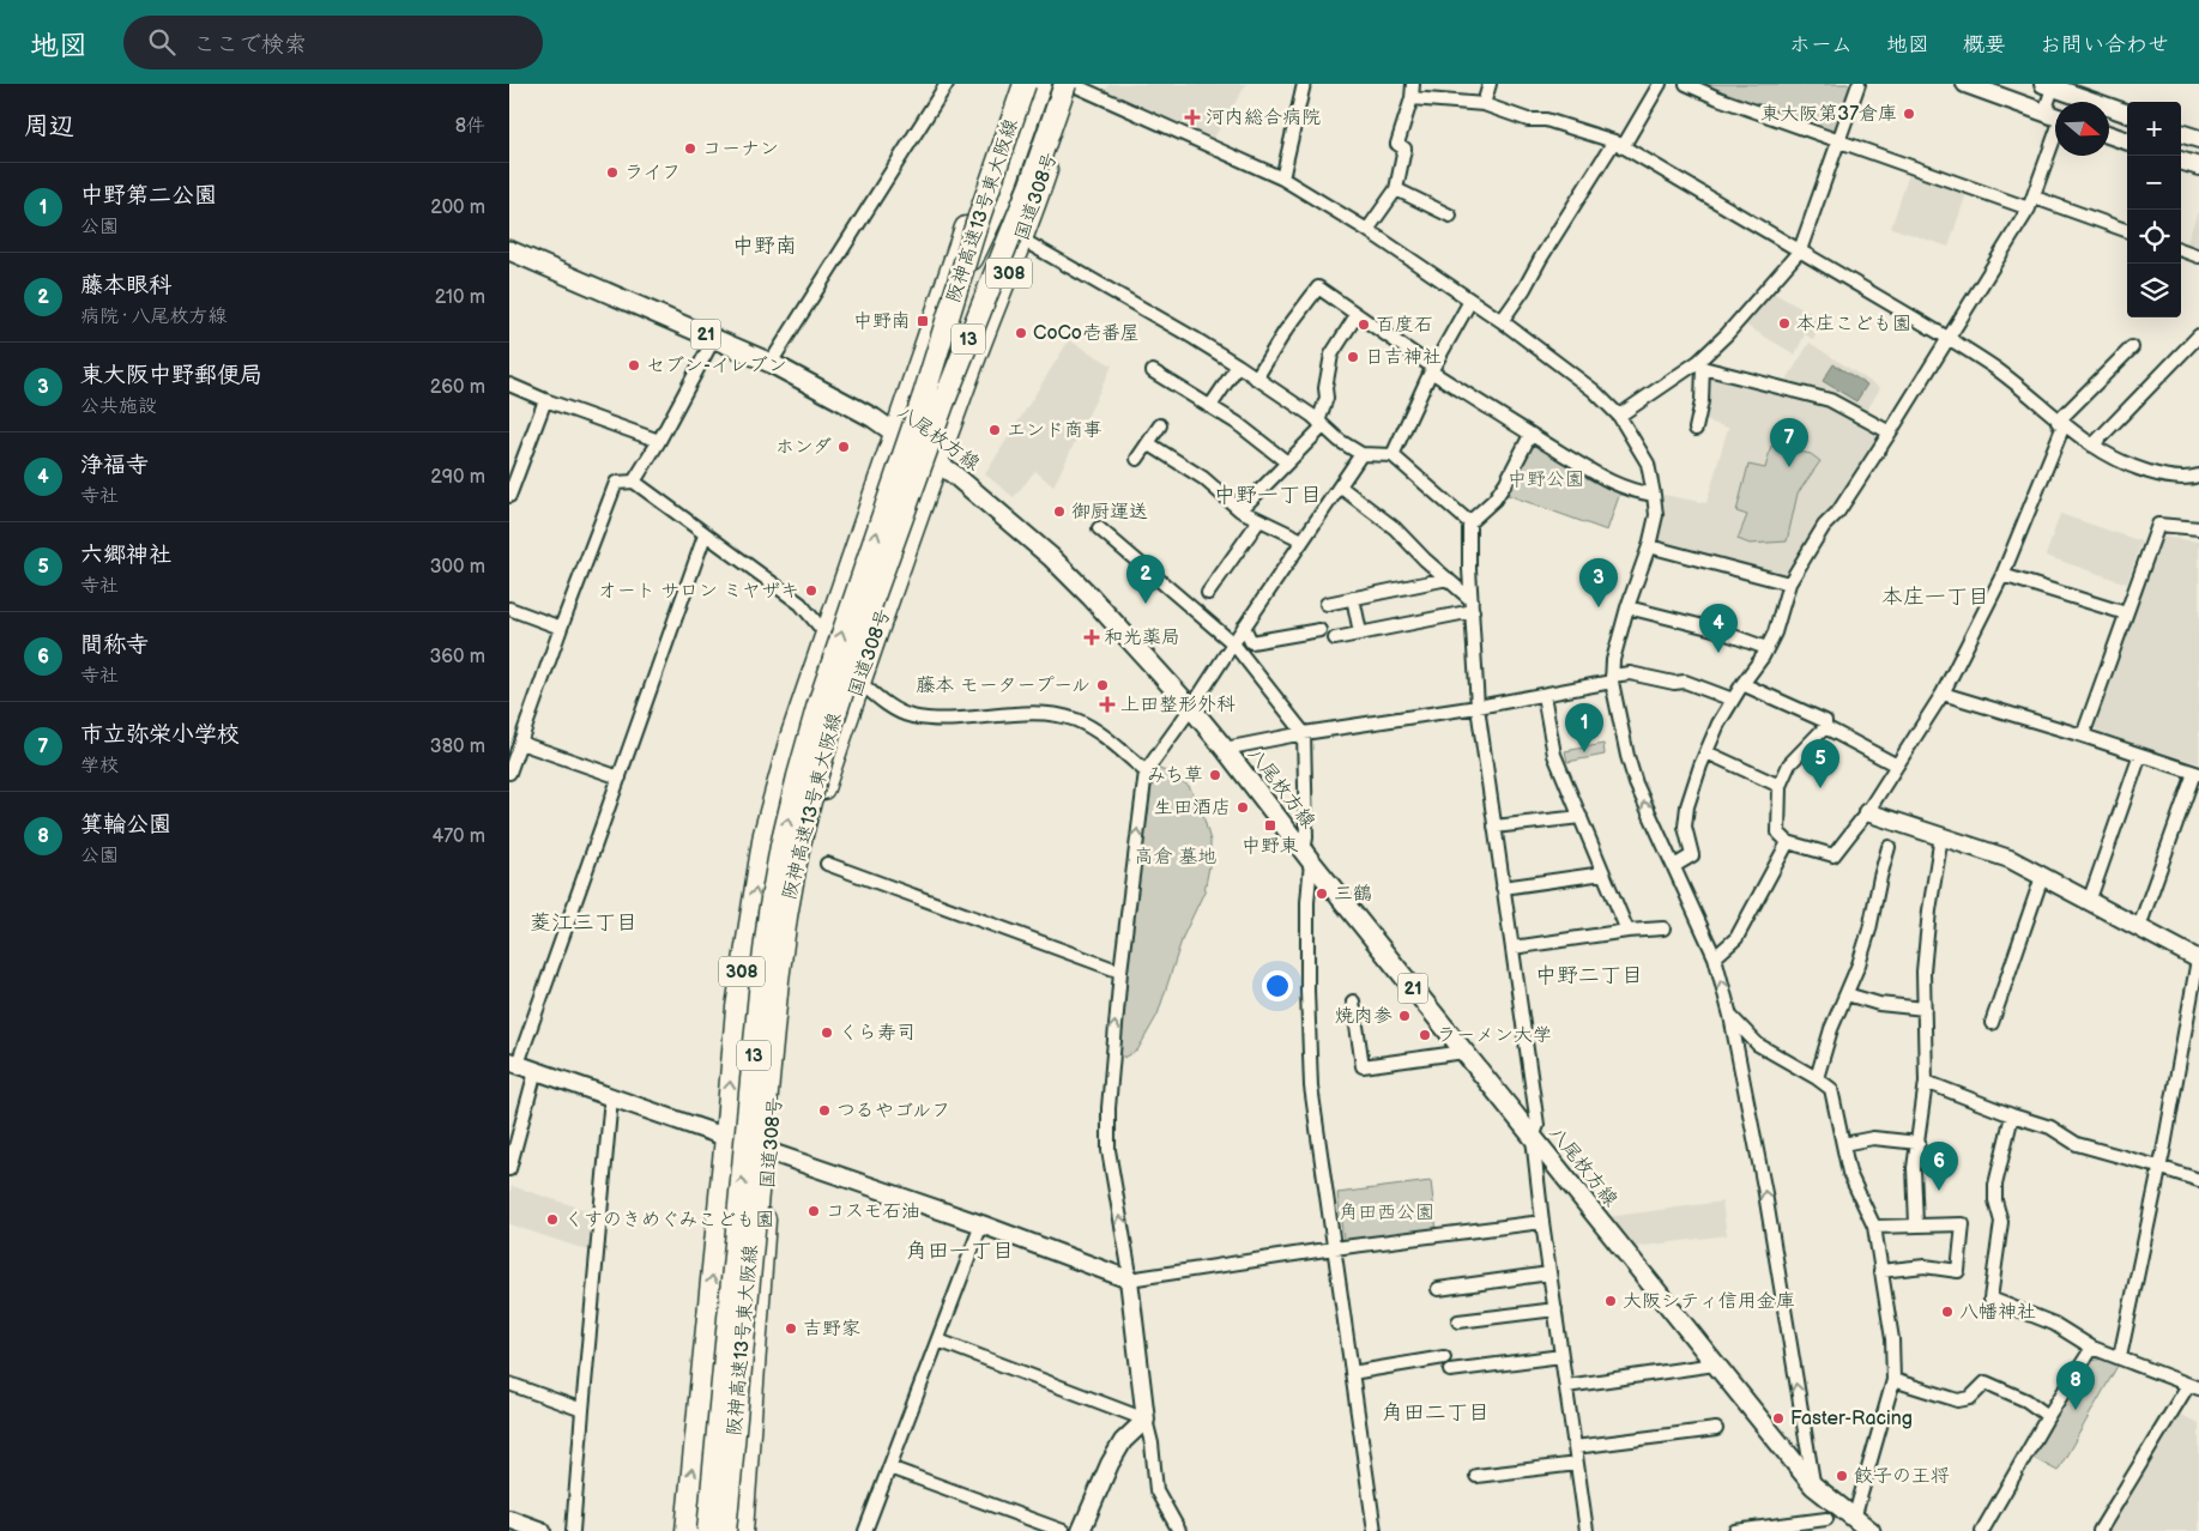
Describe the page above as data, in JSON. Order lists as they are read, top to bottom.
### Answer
{
  "streets": {
    "highway": [
      "国道308号",
      "阪神高速13号東大阪線",
      "308",
      "13"
    ],
    "main road": ["21", "八尾枚方線"]
  },
  "crossings": [
    ["国道308号", "阪神高速13号東大阪線"],
    ["国道308号", "八尾枚方線"],
    ["308", "八尾枚方線"]
  ],
  "districts": [
    "中野南",
    "中野一丁目",
    "本庄一丁目",
    "菱江三丁目",
    "中野二丁目",
    "角田一丁目",
    "角田二丁目"
  ],
  "parks": ["中野公園", "高倉 墓地", "角田西公園"],
  "places": {
    "other": [
      "東大阪第37倉庫",
      "コーナン",
      "ライフ",
      "本庄こども園",
      "百度石",
      "CoCo壱番屋",
      "日吉神社",
      "セブン-イレブン",
      "エンド商事",
      "ホンダ",
      "御厨運送",
      "オート サロン ミヤザキ",
      "藤本 モータープール",
      "みち草",
      "生田酒店",
      "三鶴",
      "焼肉参",
      "くら寿司",
      "ラーメン大学",
      "つるやゴルフ",
      "コスモ石油",
      "くすのきめぐみこども園",
      "大阪シティ信用金庫",
      "八幡神社",
      "吉野家",
      "Faster-Racing",
      "餃子の王将"
    ],
    "health": ["河内総合病院", "和光薬局", "上田整形外科"],
    "transit": ["中野南", "中野東"]
  },
  "north": "right",
  "page": {
    "header": "地図",
    "search": "ここで検索",
    "nav": [
      "ホーム",
      "地図",
      "概要",
      "お問い合わせ"
    ],
    "heading": ["周辺", "8件"],
    "map_buttons": ["+", "−"],
    "list": [
      {
        "mark": "1",
        "name": "中野第二公園",
        "note": "公園",
        "value": "200 m"
      },
      {
        "mark": "2",
        "name": "藤本眼科",
        "note": "病院 · 八尾枚方線",
        "value": "210 m"
      },
      {
        "mark": "3",
        "name": "東大阪中野郵便局",
        "note": "公共施設",
        "value": "260 m"
      },
      {
        "mark": "4",
        "name": "浄福寺",
        "note": "寺社",
        "value": "290 m"
      },
      {
        "mark": "5",
        "name": "六郷神社",
        "note": "寺社",
        "value": "300 m"
      },
      {
        "mark": "6",
        "name": "間称寺",
        "note": "寺社",
        "value": "360 m"
      },
      {
        "mark": "7",
        "name": "市立弥栄小学校",
        "note": "学校",
        "value": "380 m"
      },
      {
        "mark": "8",
        "name": "箕輪公園",
        "note": "公園",
        "value": "470 m"
      }
    ],
    "pins": [
      "7",
      "2",
      "3",
      "4",
      "1",
      "5",
      "6",
      "8"
    ]
  }
}
